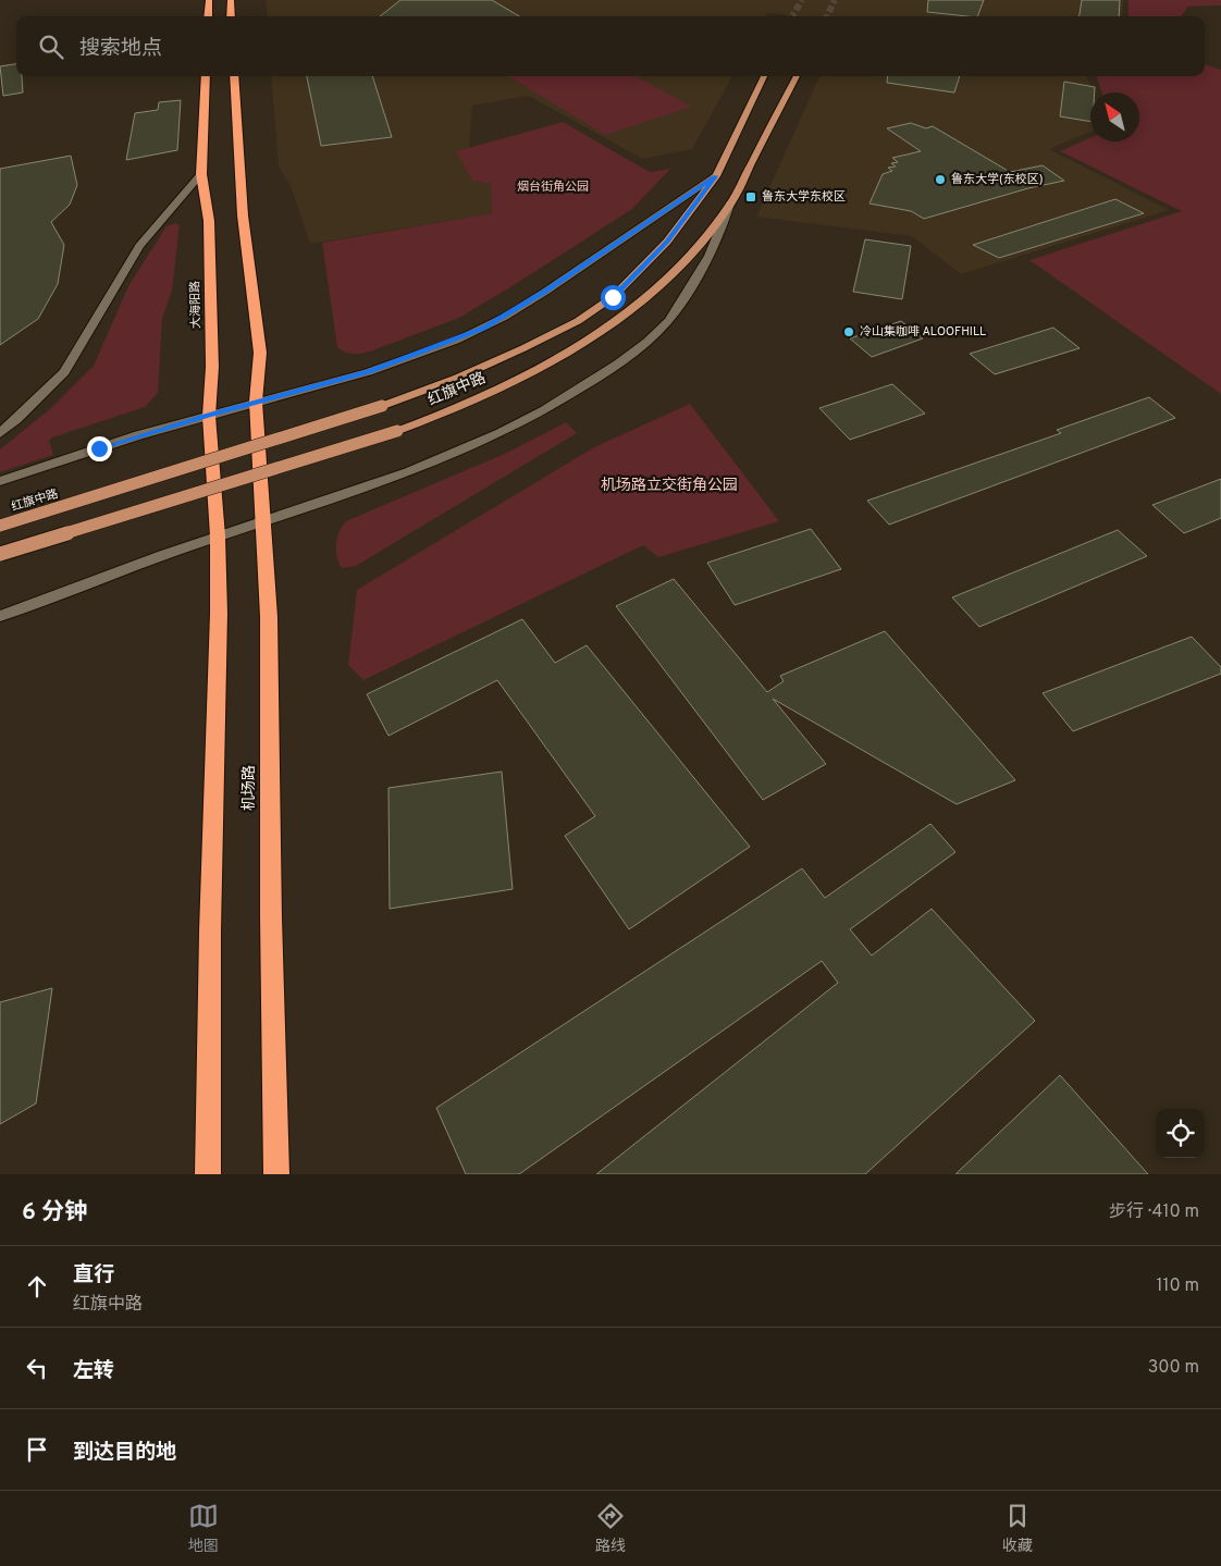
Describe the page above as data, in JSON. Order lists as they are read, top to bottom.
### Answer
{
  "streets": {
    "highway": ["大海阳路", "机场路"],
    "main road": ["红旗中路"]
  },
  "parks": ["烟台街角公园", "机场路立交街角公园"],
  "places": {
    "other": ["鲁东大学(东校区)", "冷山集咖啡 ALOOFHILL"],
    "transit": ["鲁东大学东校区"]
  },
  "north": "top left",
  "page": {
    "search": "搜索地点",
    "heading": ["6 分钟", "步行 · 410 m"],
    "list": [
      ["直行", "红旗中路", "110 m"],
      ["左转", "300 m"],
      "到达目的地"
    ],
    "nav": ["地图", "路线", "收藏"]
  }
}
